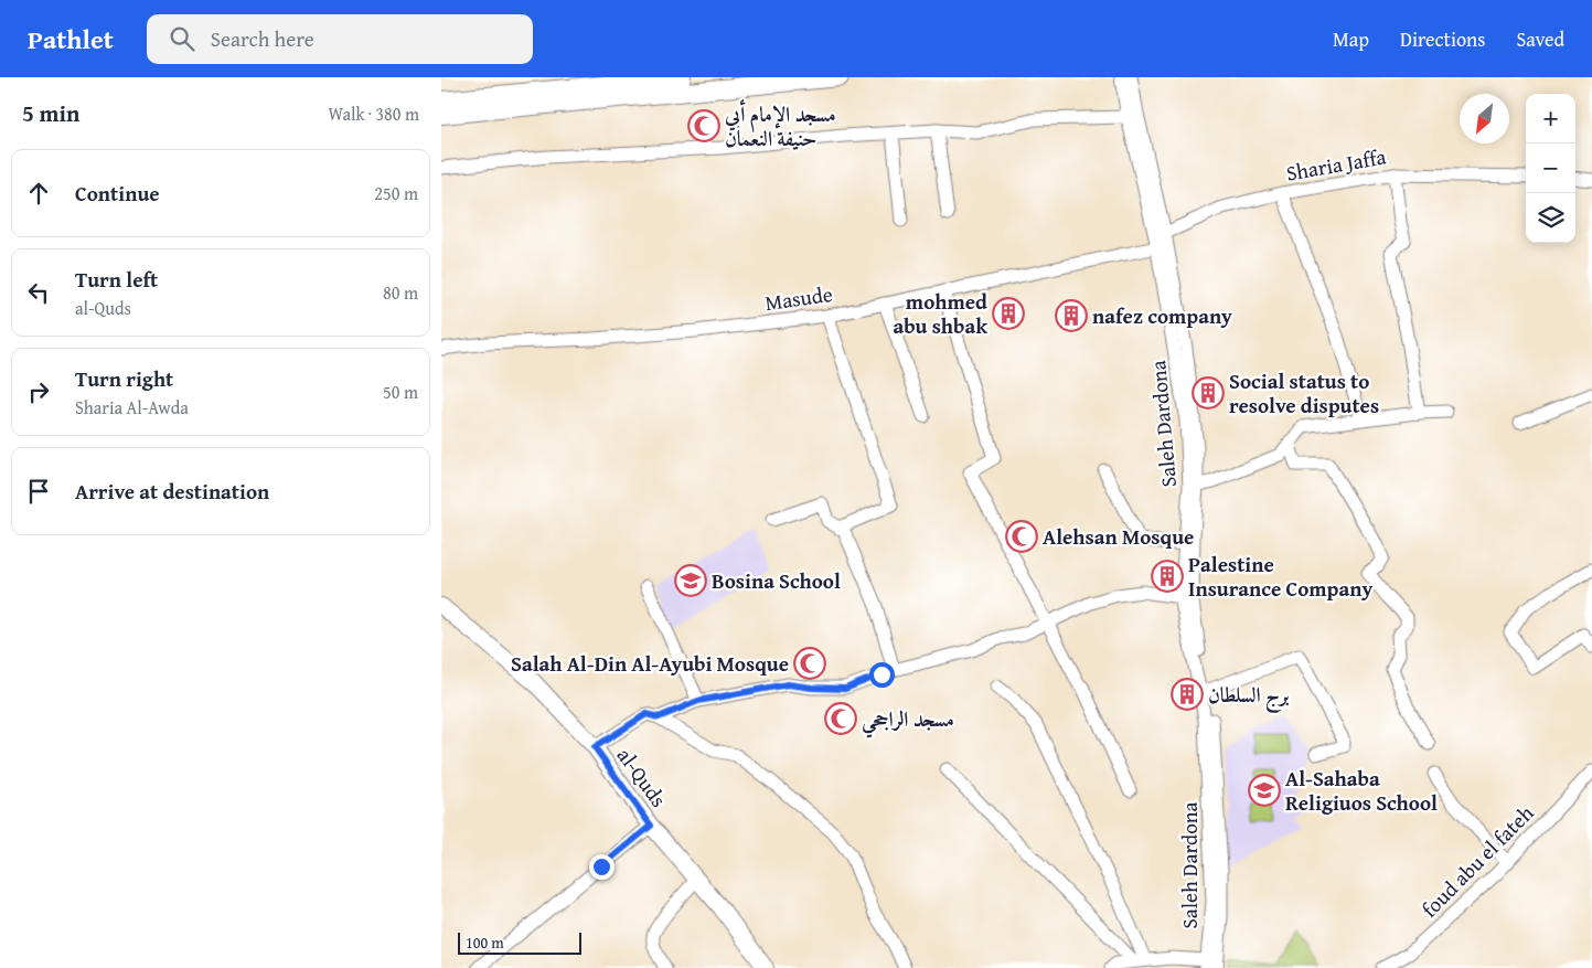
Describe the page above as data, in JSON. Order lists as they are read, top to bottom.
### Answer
{
  "streets": {
    "main road": ["al-Quds"],
    "street": [
      "Sharia Jaffa",
      "Masude",
      "Saleh Dardona",
      "foud abu el fateh"
    ]
  },
  "crossings": [
    ["Sharia Jaffa", "Masude"],
    ["Sharia Jaffa", "Saleh Dardona"],
    ["Masude", "Saleh Dardona"]
  ],
  "places": {
    "mosque": [
      "مسجد الإمام أبي حنيفة النعمان",
      "Alehsan Mosque",
      "Salah Al-Din Al-Ayubi Mosque",
      "مسجد الراجحي"
    ],
    "building": [
      "mohmed abu shbak",
      "nafez company",
      "Social status to resolve disputes",
      "Palestine Insurance Company",
      "برج السلطان"
    ],
    "school or university": ["Bosina School", "Al-Sahaba Religiuos School"]
  },
  "scale_bar": "100 m",
  "north": "bottom left",
  "page": {
    "header": "Pathlet",
    "search": "Search here",
    "nav": ["Map", "Directions", "Saved"],
    "heading": ["5 min", "Walk · 380 m"],
    "map_buttons": ["+", "−"],
    "list": [
      ["Continue", "250 m"],
      ["Turn left", "al-Quds", "80 m"],
      ["Turn right", "Sharia Al-Awda", "50 m"],
      "Arrive at destination"
    ],
    "scale": "100 m"
  }
}
